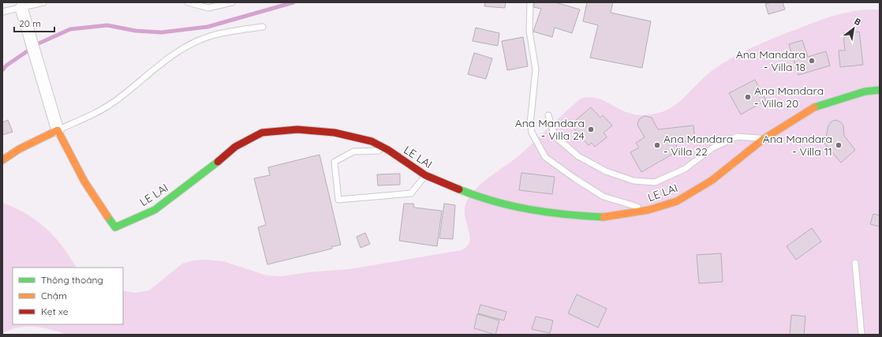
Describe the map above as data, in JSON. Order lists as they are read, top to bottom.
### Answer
{
  "streets": {
    "street": ["LE LAI"]
  },
  "places": [
    "Ana Mandara - Villa 18",
    "Ana Mandara - Villa 20",
    "Ana Mandara - Villa 24",
    "Ana Mandara - Villa 22",
    "Ana Mandara - Villa 11"
  ],
  "legend": ["Thông thoáng", "Chậm", "Kẹt xe"],
  "scale_bar": "20 m",
  "north": "top right"
}
